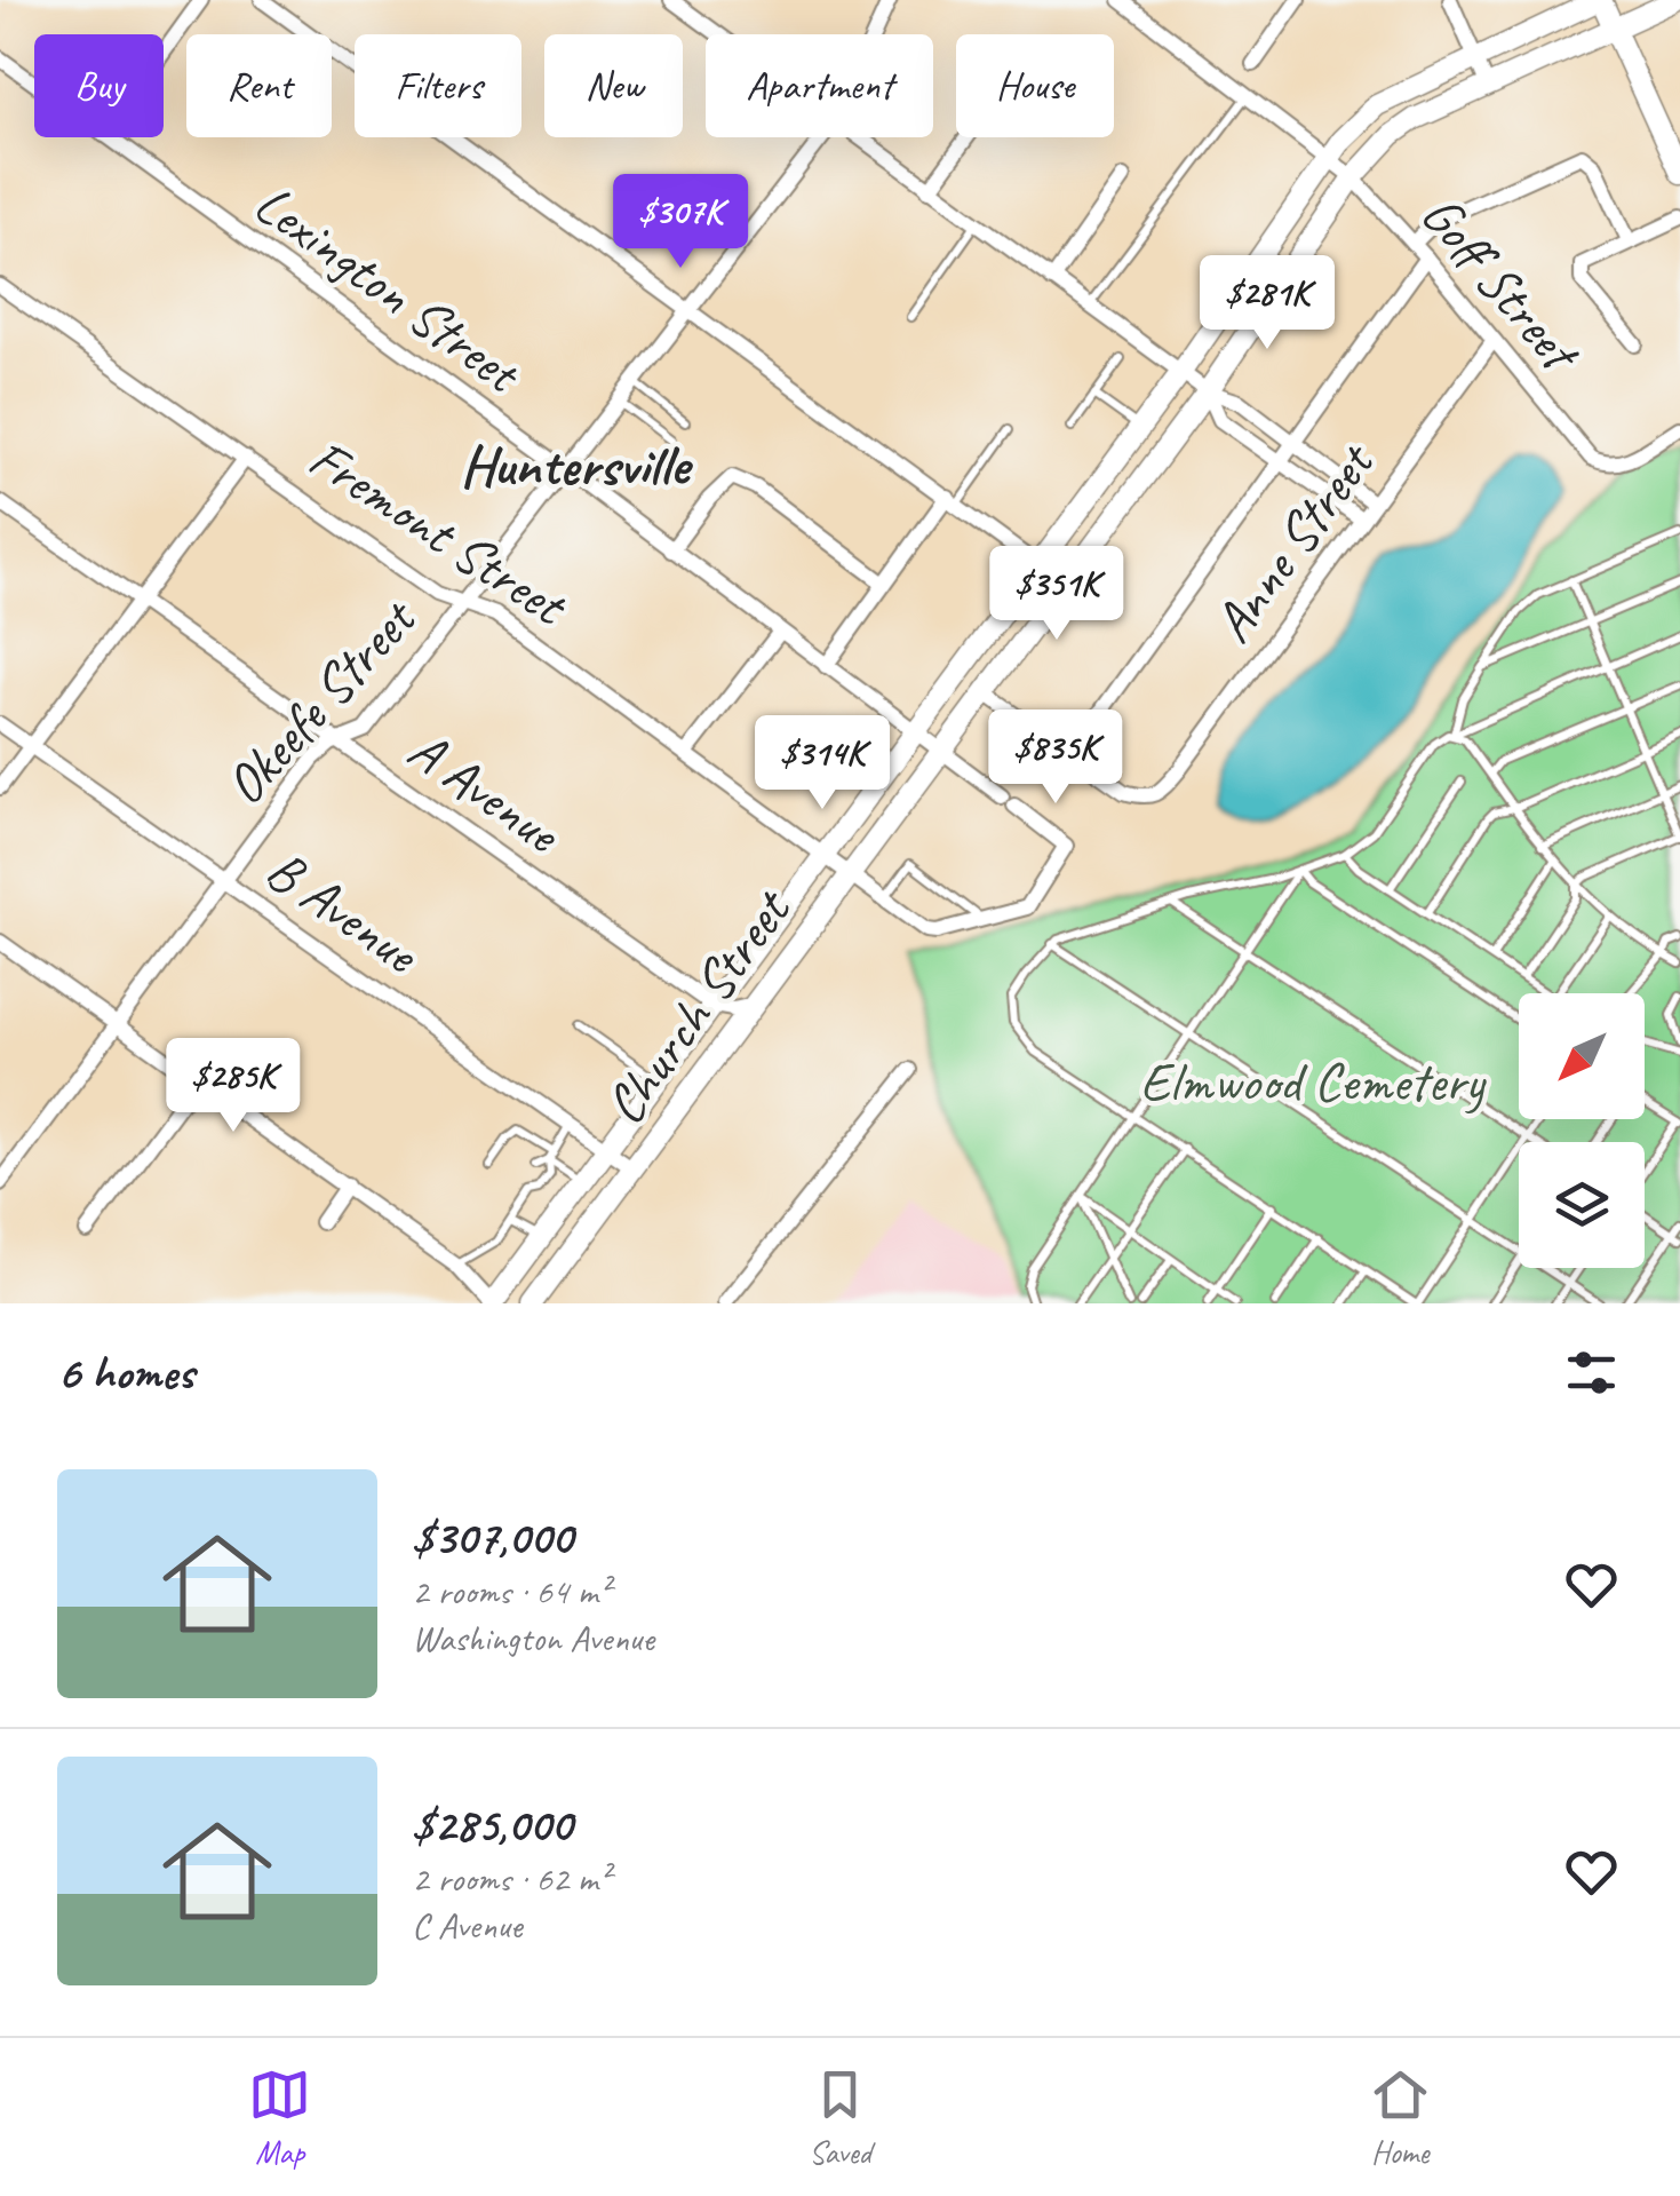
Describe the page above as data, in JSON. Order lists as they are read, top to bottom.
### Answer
{
  "streets": {
    "main road": ["Church Street"],
    "street": [
      "Goff Street",
      "Lexington Street",
      "Fremont Street",
      "Anne Street",
      "Okeefe Street",
      "A Avenue",
      "B Avenue"
    ]
  },
  "crossings": [
    ["Goff Street", "Anne Street"],
    ["Goff Street", "Church Street"],
    ["Lexington Street", "Fremont Street"],
    ["Lexington Street", "Okeefe Street"],
    ["Lexington Street", "Church Street"],
    ["Fremont Street", "Okeefe Street"],
    ["Fremont Street", "Church Street"],
    ["Anne Street", "Church Street"],
    ["Okeefe Street", "A Avenue"],
    ["Okeefe Street", "B Avenue"],
    ["A Avenue", "Church Street"],
    ["B Avenue", "Church Street"]
  ],
  "districts": ["Huntersville"],
  "parks": ["Elmwood Cemetery"],
  "north": "bottom left",
  "page": {
    "chip": [
      "Buy",
      "Rent",
      "Filters",
      "New",
      "Apartment",
      "House"
    ],
    "price": [
      "$307K",
      "$281K",
      "$351K",
      "$835K",
      "$314K",
      "$285K"
    ],
    "heading": "6 homes",
    "list": [
      {
        "name": "$307,000",
        "note": "2 rooms · 64 m² · Washington Avenue"
      },
      {
        "name": "$285,000",
        "note": "2 rooms · 62 m² · C Avenue"
      }
    ],
    "tabs": ["Map", "Saved", "Home"]
  }
}
